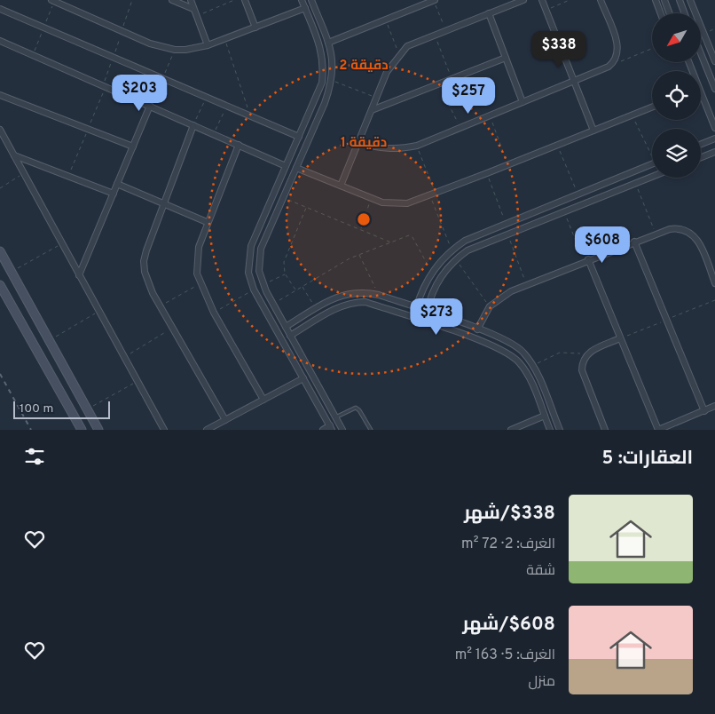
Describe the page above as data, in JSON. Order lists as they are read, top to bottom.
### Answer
{
  "scale_bar": "100 m",
  "north": "bottom left",
  "page": {
    "price": [
      "$338",
      "$203",
      "$257",
      "$608",
      "$273"
    ],
    "scale": "100 m",
    "heading": "العقارات: 5",
    "list": [
      {
        "name": "$338/شهر",
        "note": "الغرف: 2 · 72 m² · شقة"
      },
      {
        "name": "$608/شهر",
        "note": "الغرف: 5 · 163 m² · منزل"
      }
    ]
  },
  "rings": ["2 دقيقة", "1 دقيقة"]
}
